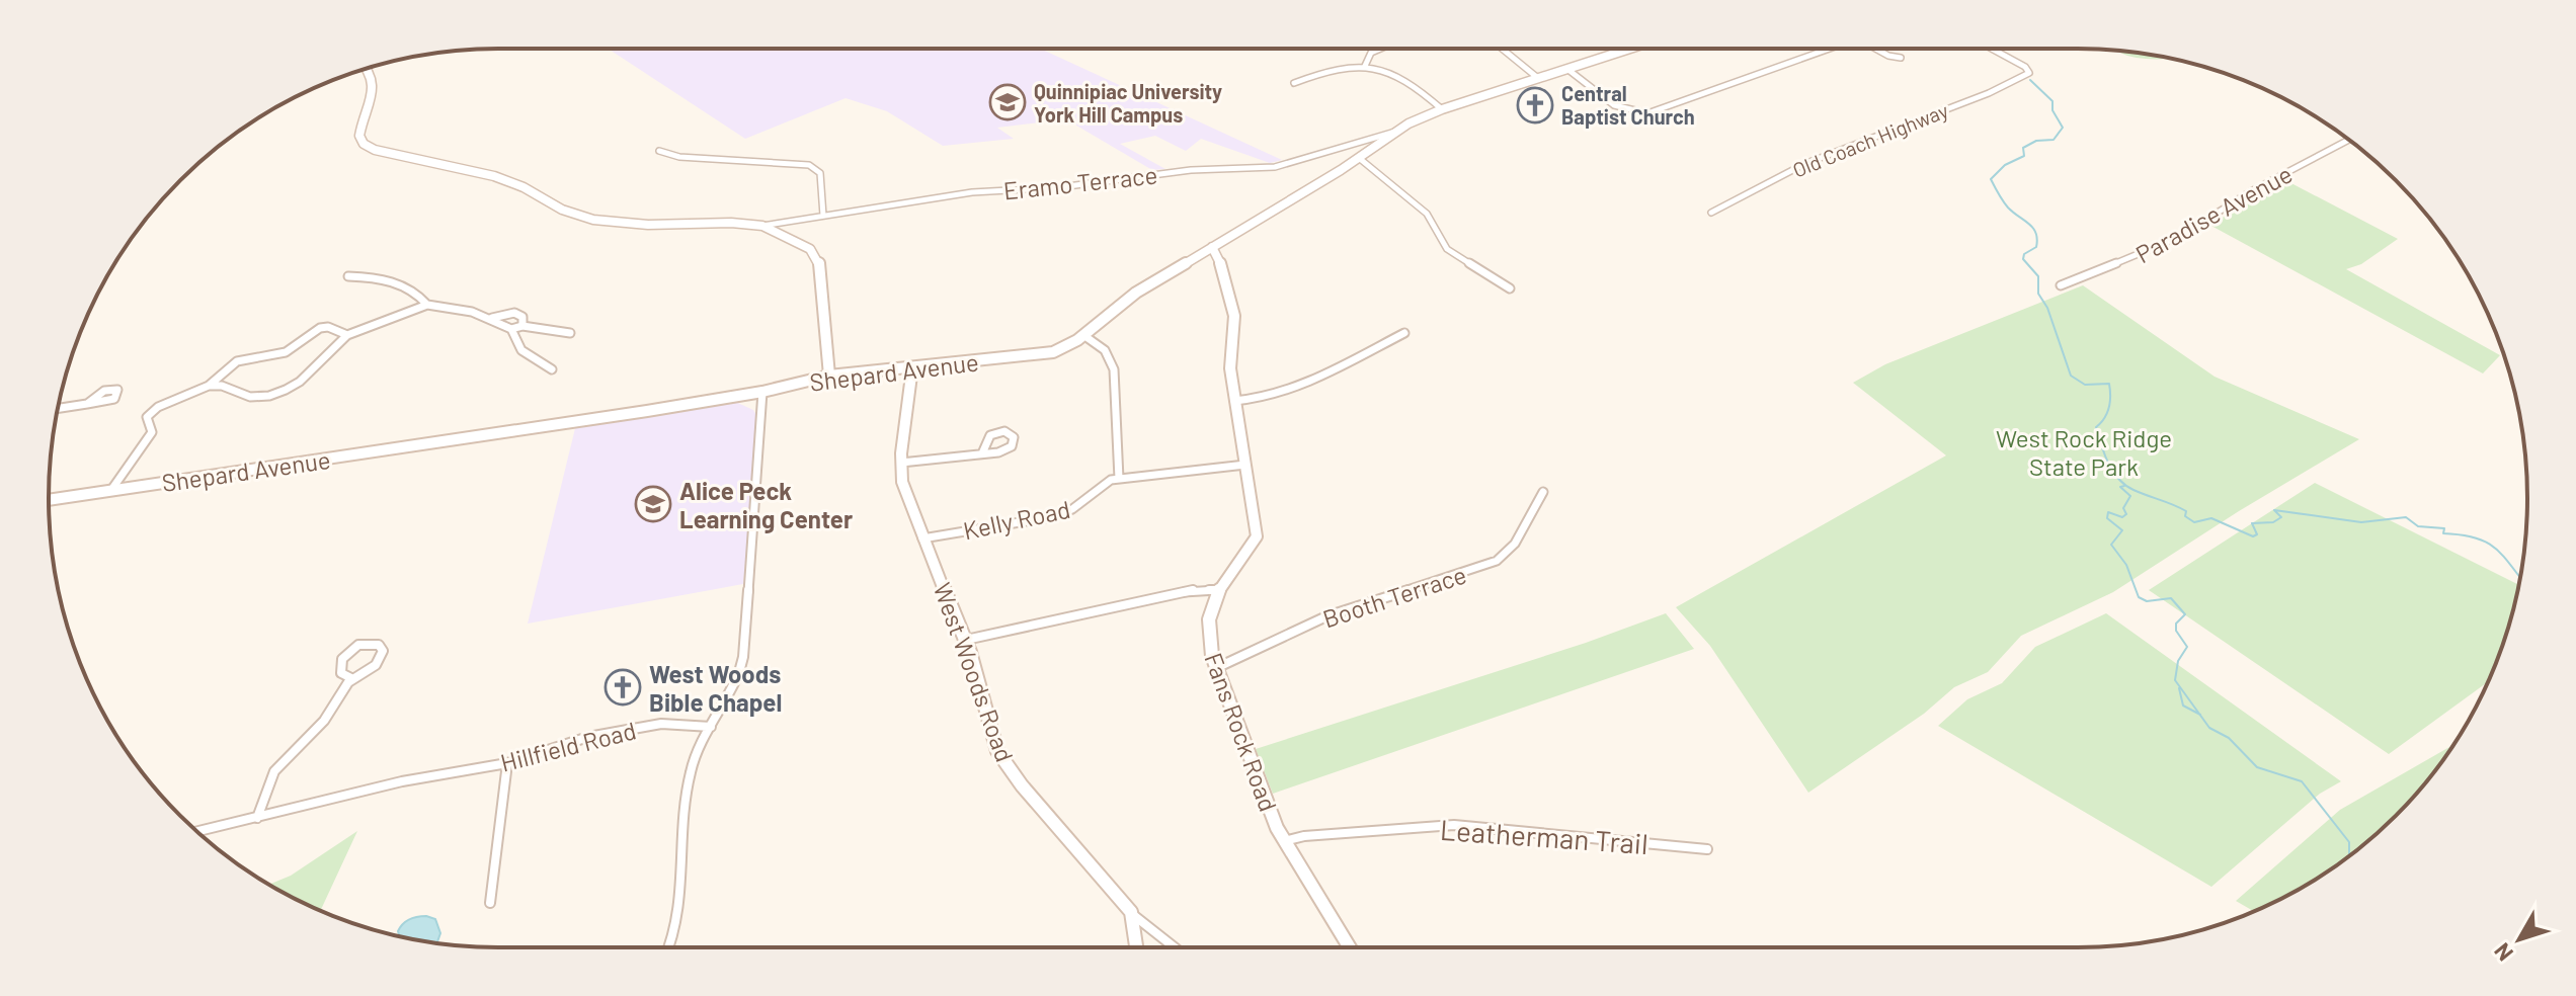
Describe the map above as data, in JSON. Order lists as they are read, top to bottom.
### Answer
{
  "streets": {
    "main road": ["Shepard Avenue", "West Woods Road", "Fans Rock Road"],
    "street": [
      "Old Coach Highway",
      "Eramo Terrace",
      "Paradise Avenue",
      "Kelly Road",
      "Booth Terrace",
      "Hillfield Road",
      "Leatherman Trail"
    ]
  },
  "crossings": [
    ["Eramo Terrace", "Shepard Avenue"],
    ["Shepard Avenue", "West Woods Road"],
    ["Shepard Avenue", "Fans Rock Road"],
    ["Kelly Road", "West Woods Road"],
    ["Kelly Road", "Fans Rock Road"],
    ["Booth Terrace", "Fans Rock Road"],
    ["Fans Rock Road", "Leatherman Trail"]
  ],
  "parks": ["West Rock Ridge State Park"],
  "places": {
    "school or university": ["Quinnipiac University York Hill Campus", "Alice Peck Learning Center"],
    "church": ["Central Baptist Church", "West Woods Bible Chapel"]
  },
  "north": "bottom left"
}
